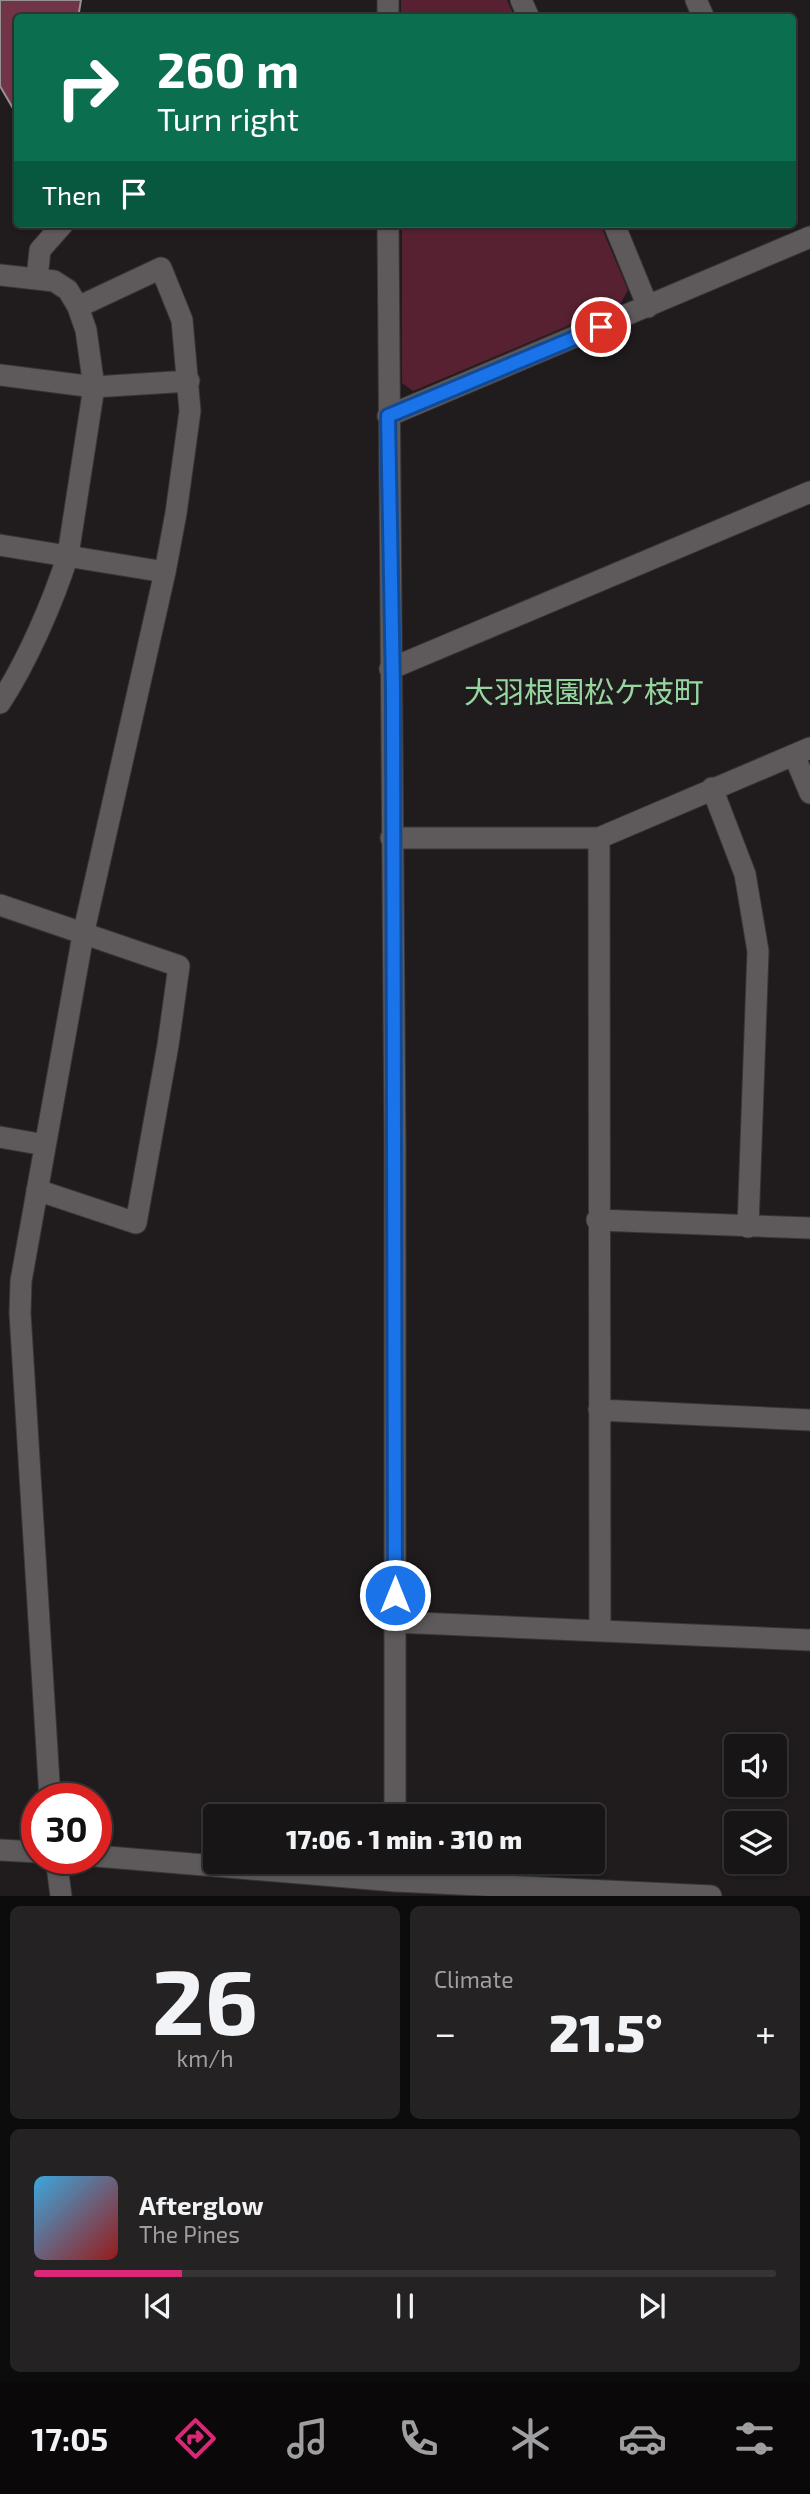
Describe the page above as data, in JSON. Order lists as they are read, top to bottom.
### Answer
{
  "districts": ["大羽根園松ケ枝町"],
  "page": {
    "turn": ["260 m", "Turn right"],
    "then": "Then",
    "limit": "30",
    "trip": "17:06 · 1 min · 310 m",
    "tile": [
      ["26", "km/h"],
      "Climate"
    ],
    "heat": ["−", "21.5°", "+"],
    "song": ["Afterglow", "The Pines"],
    "tabs": "17:05"
  }
}
